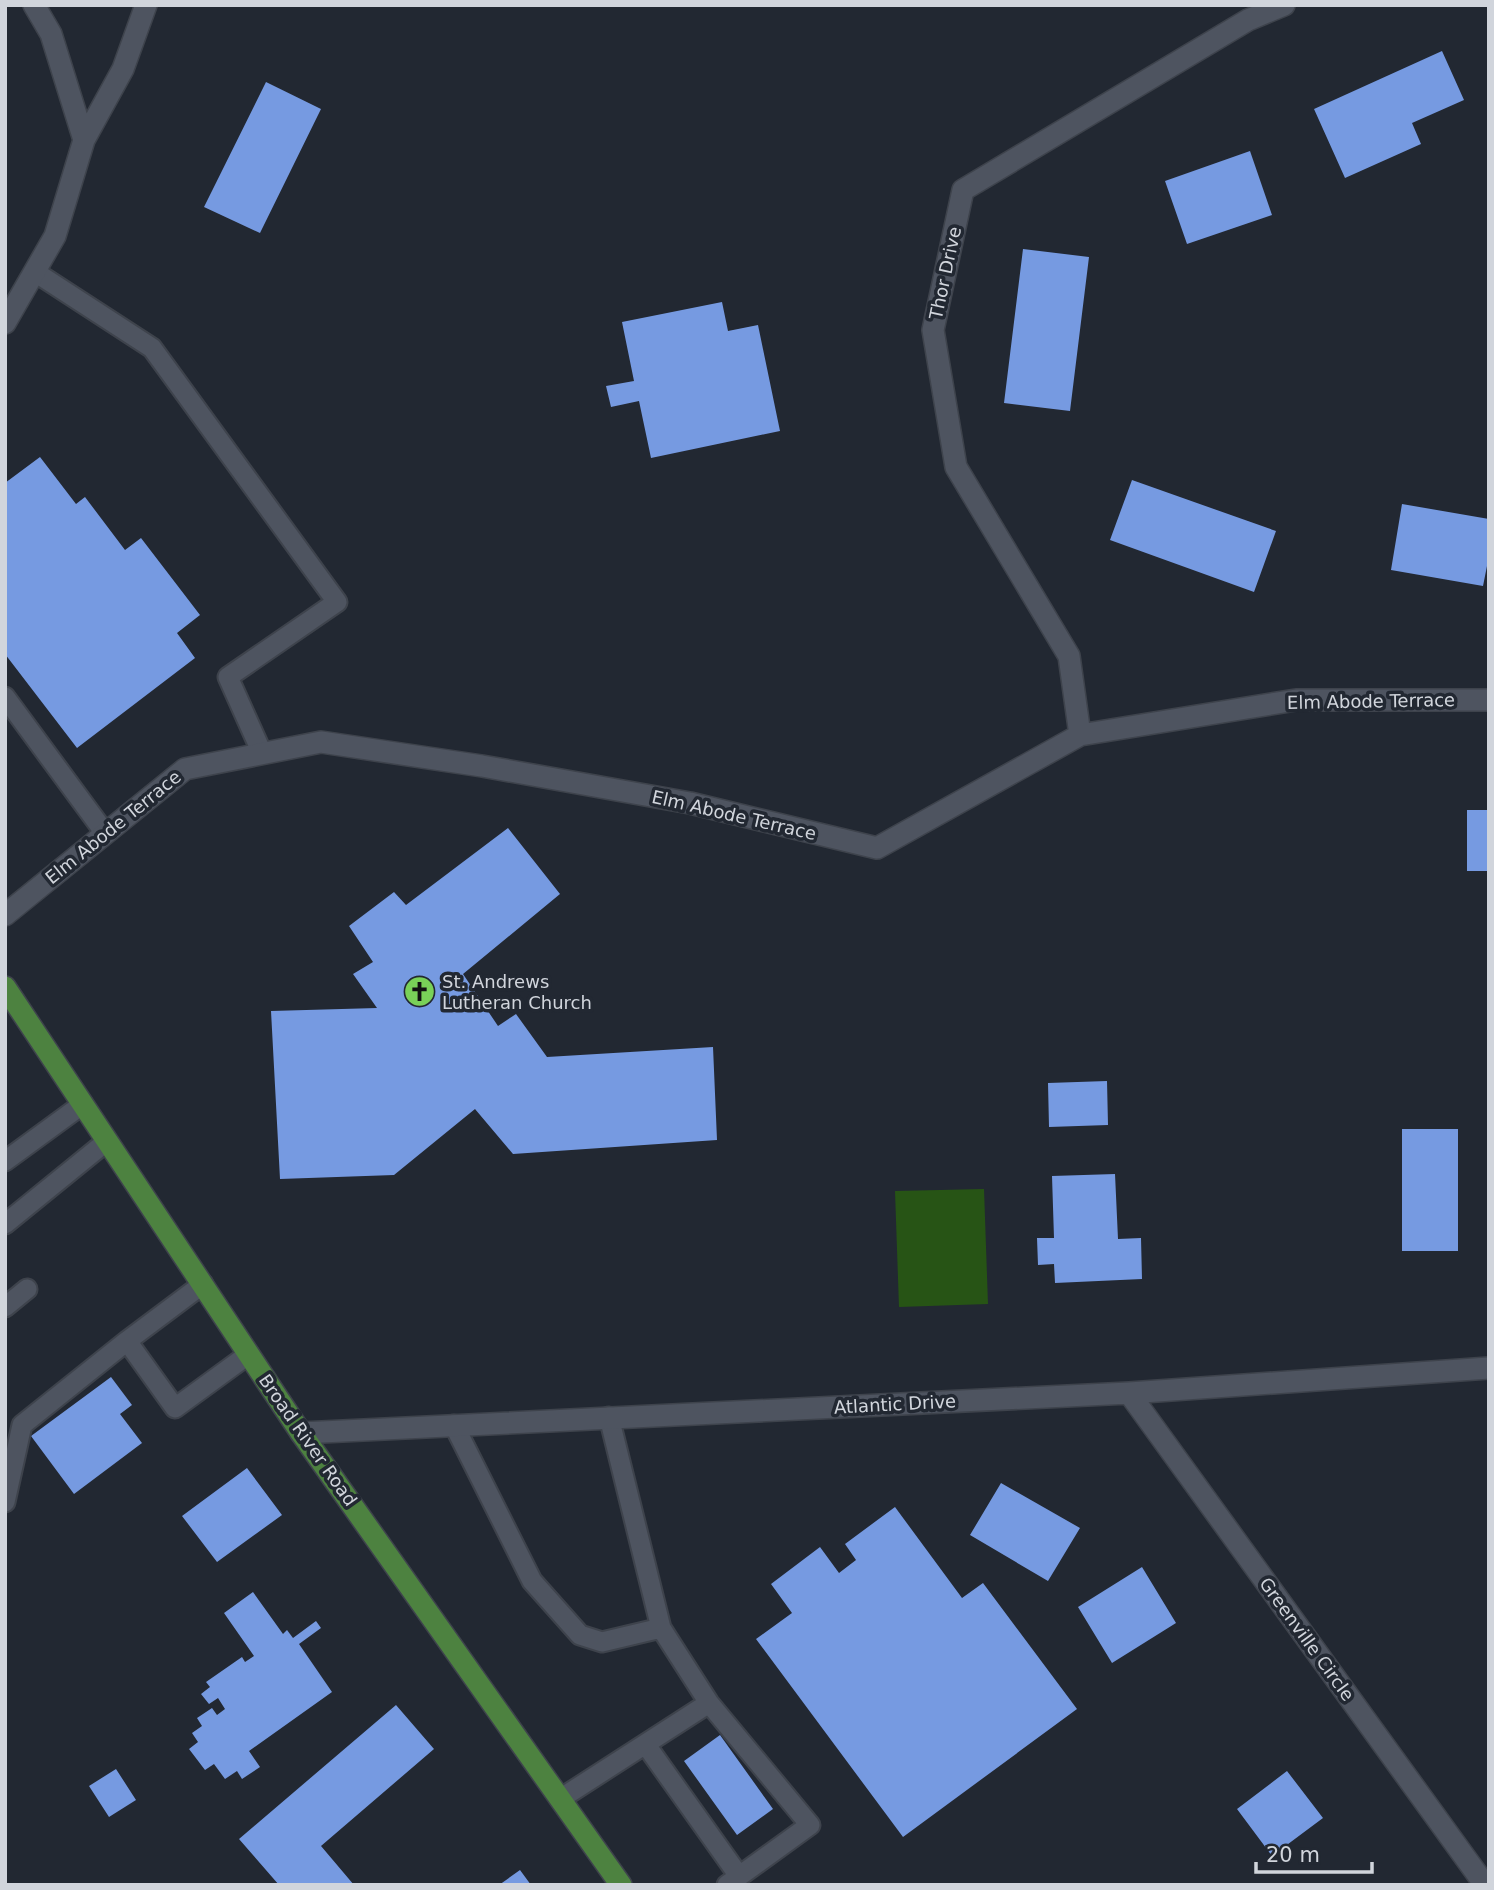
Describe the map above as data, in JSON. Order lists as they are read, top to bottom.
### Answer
{
  "streets": {
    "main road": ["Broad River Road"],
    "street": [
      "Thor Drive",
      "Elm Abode Terrace",
      "Atlantic Drive",
      "Greenville Circle"
    ]
  },
  "crossings": [
    ["Thor Drive", "Elm Abode Terrace"],
    ["Atlantic Drive", "Broad River Road"],
    ["Atlantic Drive", "Greenville Circle"]
  ],
  "places": {
    "church": ["St. Andrews Lutheran Church"]
  },
  "scale_bar": "20 m"
}
